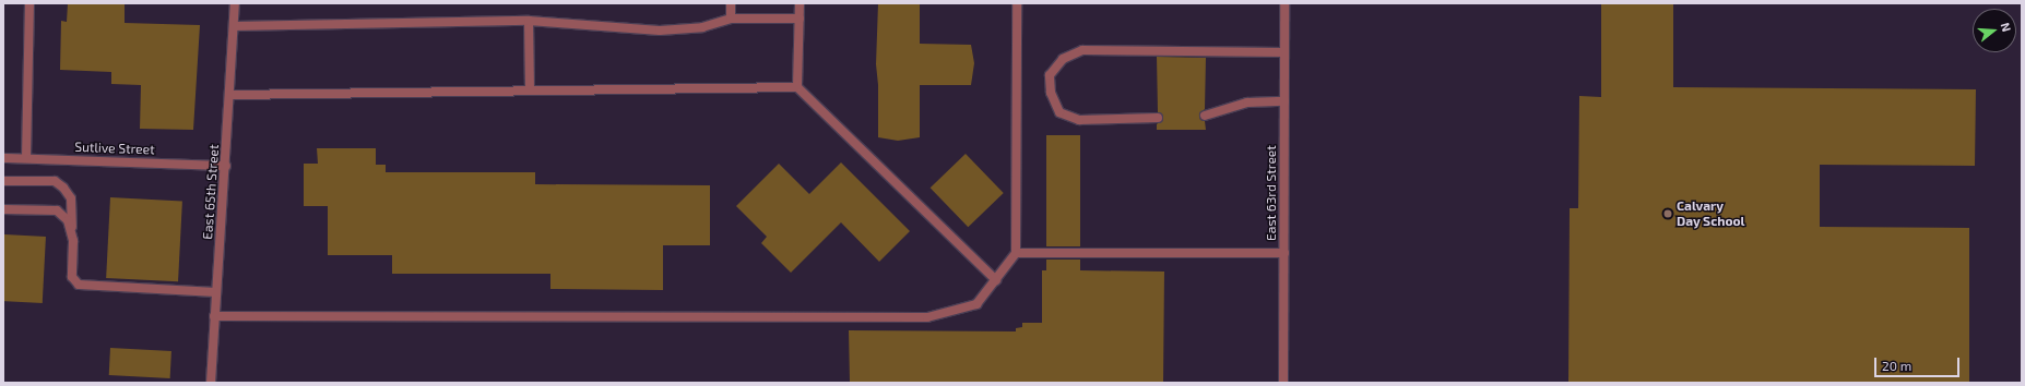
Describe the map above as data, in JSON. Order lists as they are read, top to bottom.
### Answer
{
  "streets": {
    "street": ["Sutlive Street", "East 65th Street", "East 63rd Street"]
  },
  "crossings": [
    ["Sutlive Street", "East 65th Street"]
  ],
  "places": ["Calvary Day School"],
  "scale_bar": "20 m",
  "north": "right"
}
